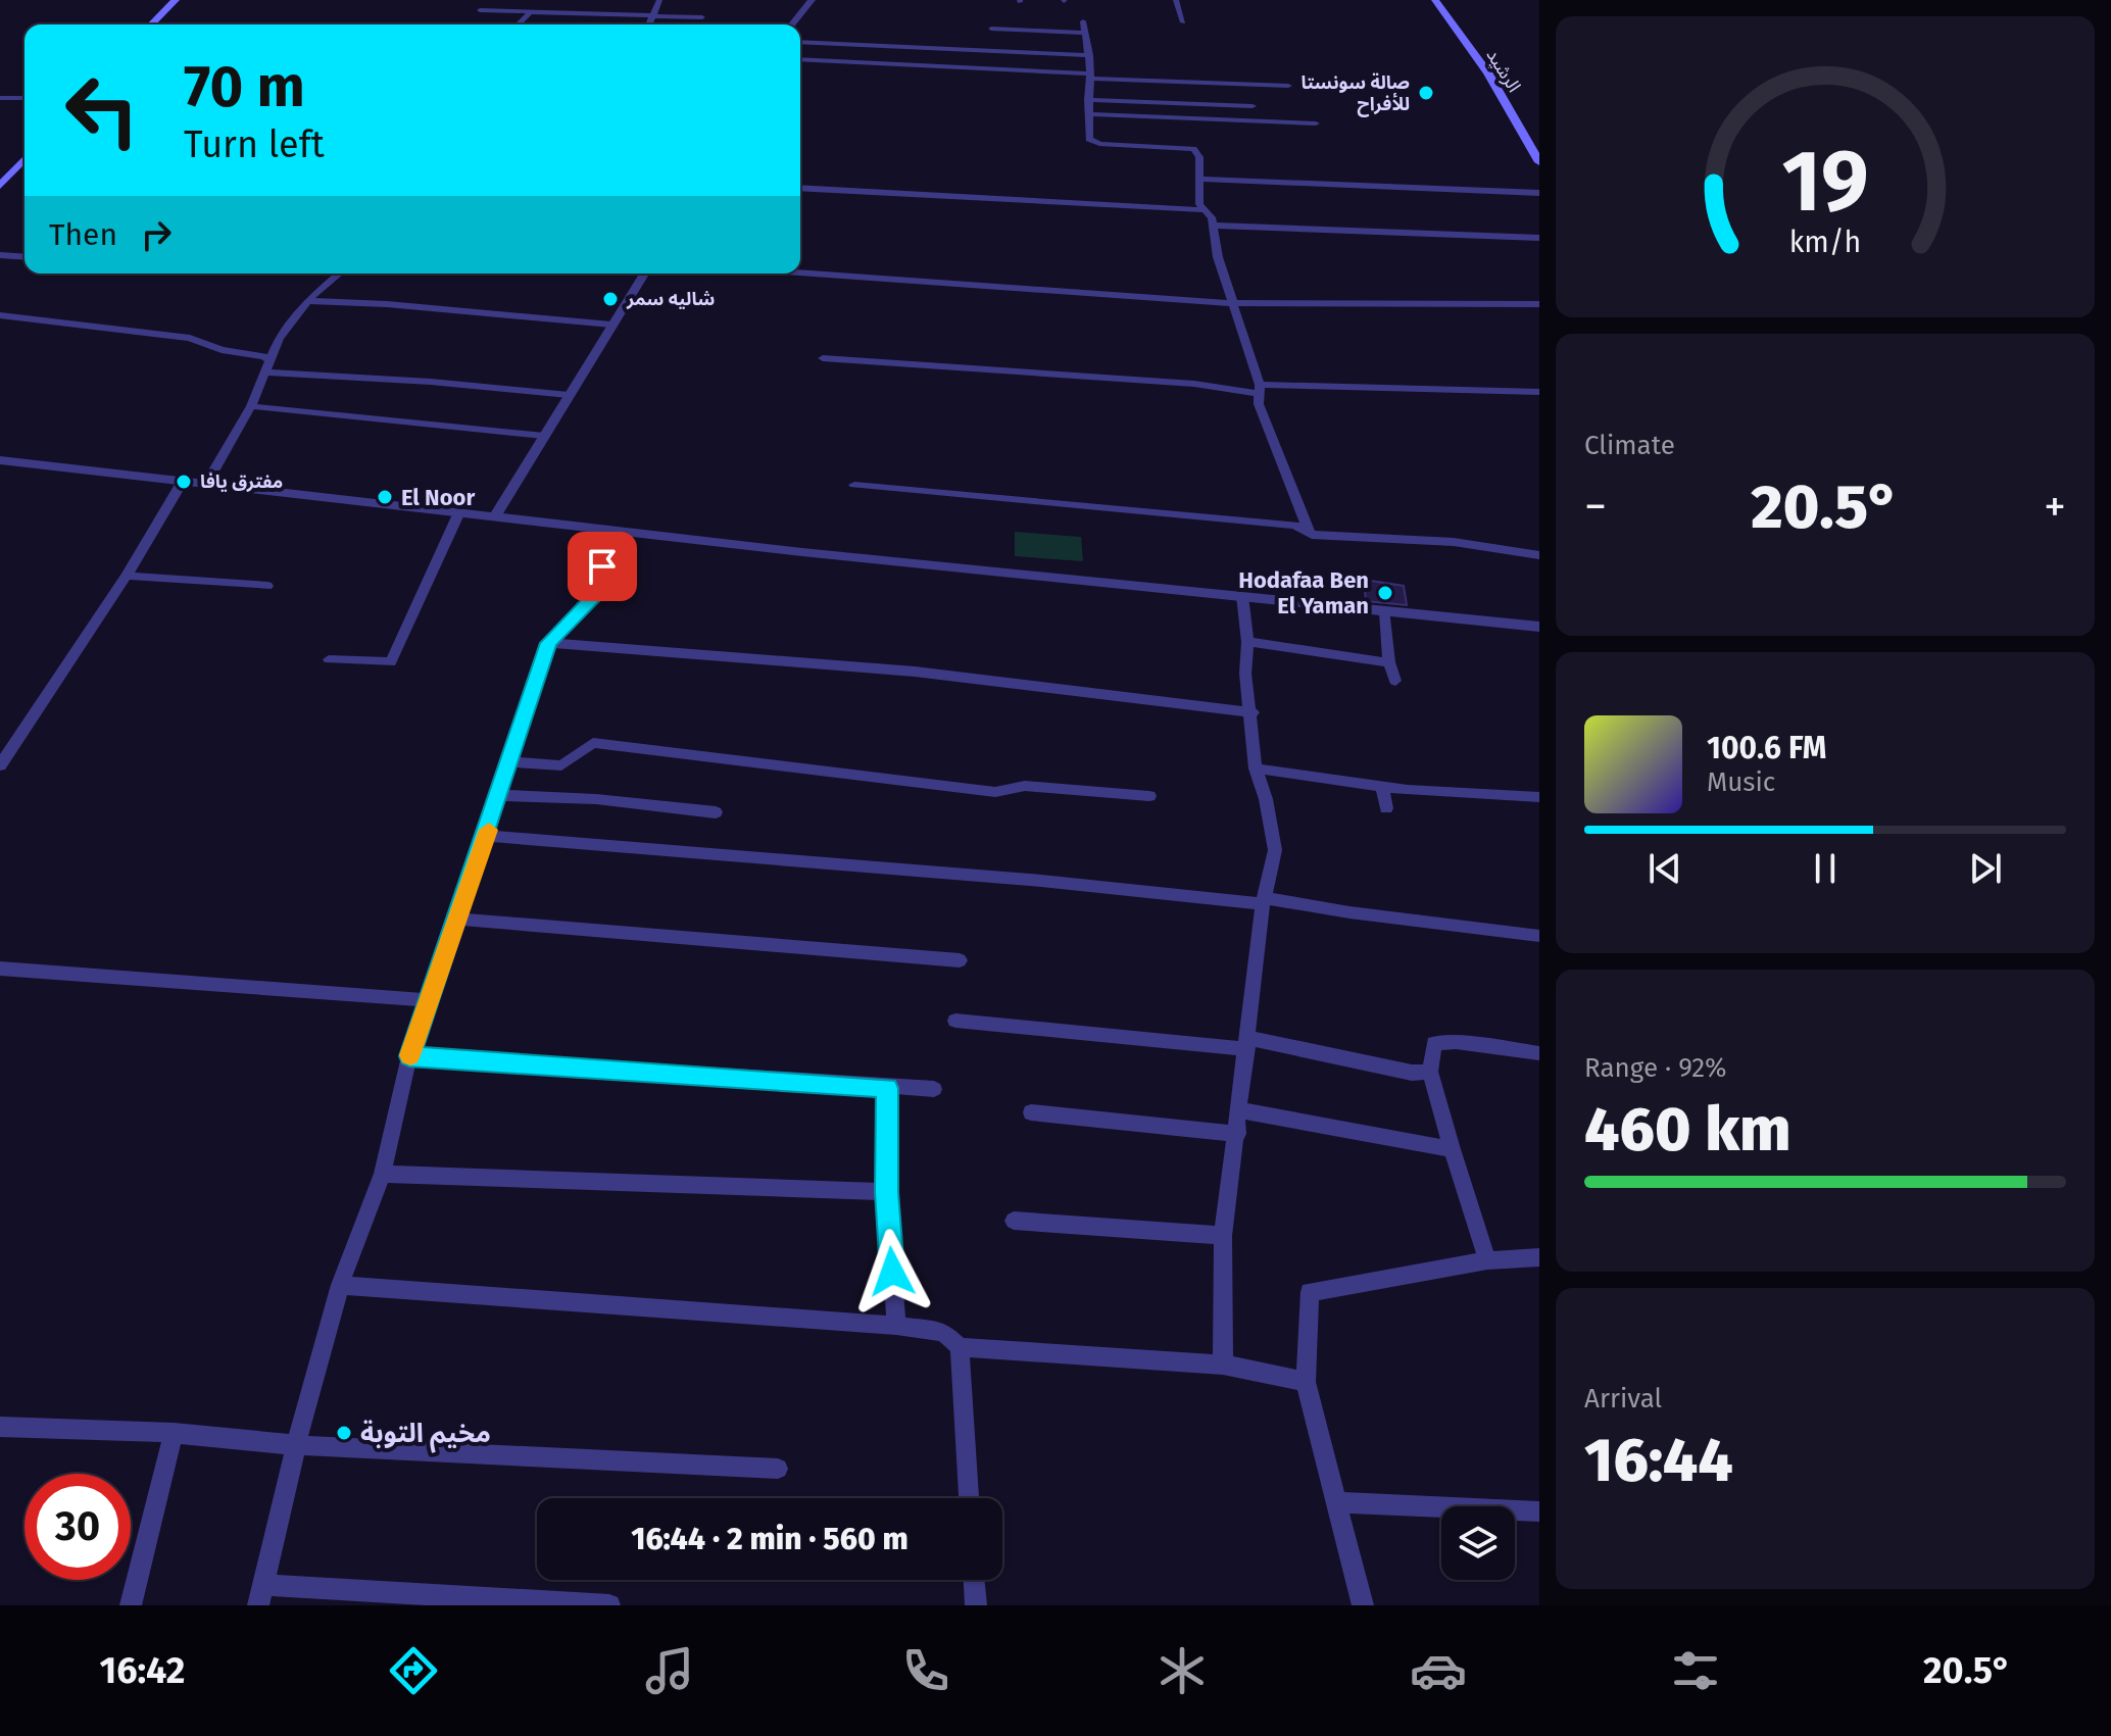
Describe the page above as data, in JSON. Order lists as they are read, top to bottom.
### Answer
{
  "streets": {
    "main road": ["الرشيد"]
  },
  "places": [
    "صالة سونستا للأفراح",
    "شاليه سمر",
    "مفترق يافا",
    "El Noor",
    "Hodafaa Ben El Yaman",
    "مخيم التوبة"
  ],
  "page": {
    "turn": ["70 m", "Turn left"],
    "then": "Then",
    "tile": [
      "Climate",
      ["Range · 92%", "460 km"],
      ["Arrival", "16:44"]
    ],
    "heat": ["−", "20.5°", "+"],
    "song": ["100.6 FM", "Music"],
    "limit": "30",
    "trip": "16:44 · 2 min · 560 m",
    "tabs": ["16:42", "20.5°"],
    "gauge": ["19", "km/h"]
  }
}
